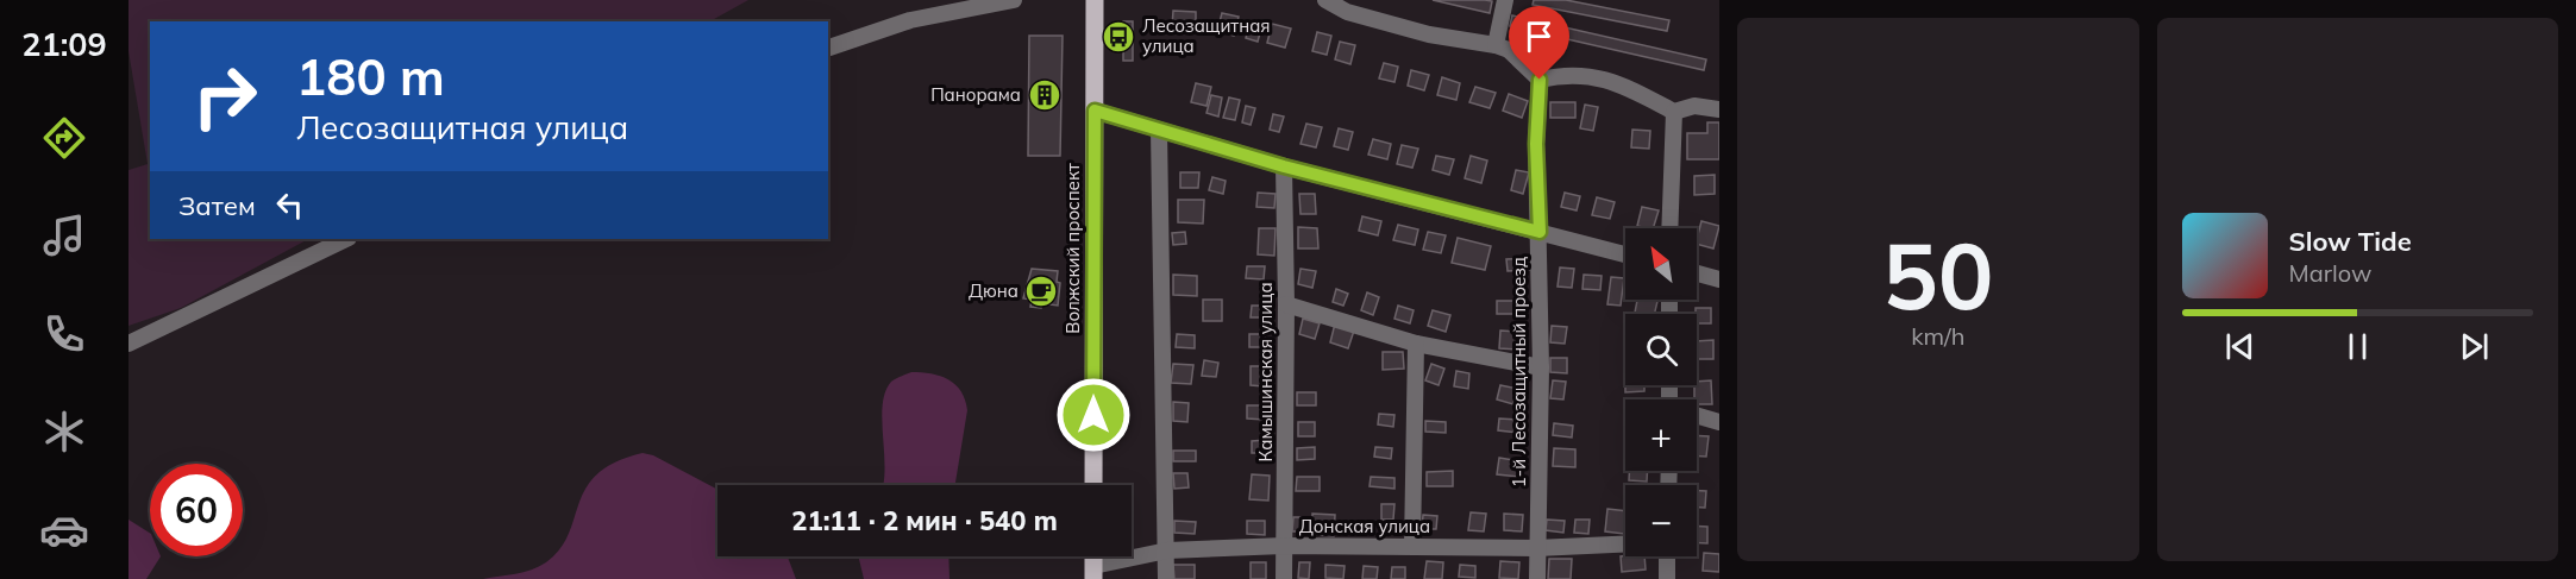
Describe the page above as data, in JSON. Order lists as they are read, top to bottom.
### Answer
{
  "streets": {
    "main road": ["Волжский проспект"],
    "street": ["Камышинская улица", "1-й Лесозащитный проезд", "Донская улица"]
  },
  "crossings": [
    ["Камышинская улица", "Донская улица"],
    ["1-й Лесозащитный проезд", "Донская улица"]
  ],
  "places": {
    "bus stop": ["Лесозащитная улица"],
    "building": ["Панорама"],
    "cafe": ["Дюна"]
  },
  "north": "top left",
  "page": {
    "tabs": "21:09",
    "tile": ["50", "km/h"],
    "turn": ["180 m", "Лесозащитная улица"],
    "then": "Затем",
    "song": ["Slow Tide", "Marlow"],
    "map_buttons": ["+", "−"],
    "limit": "60",
    "trip": "21:11 · 2 мин · 540 m"
  }
}
